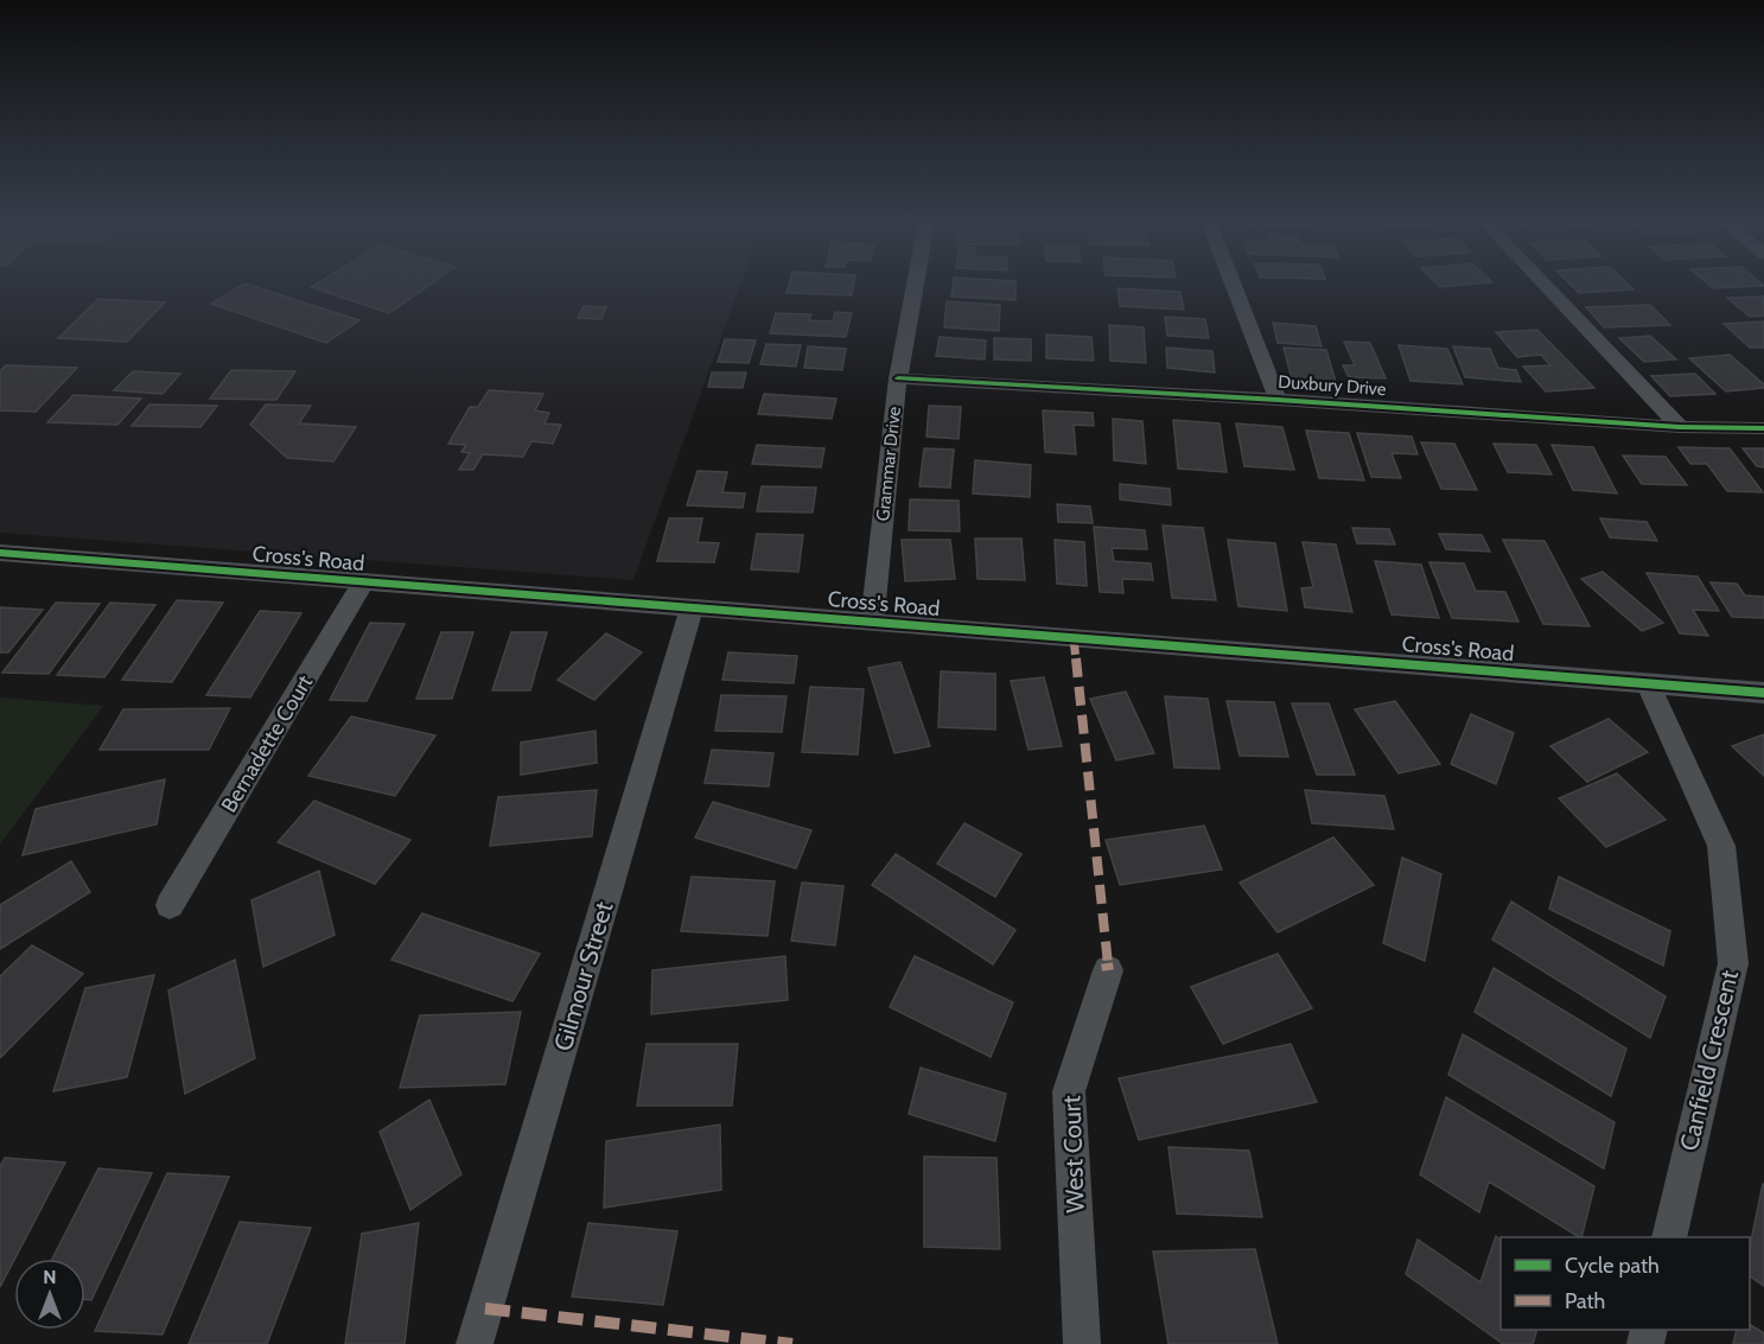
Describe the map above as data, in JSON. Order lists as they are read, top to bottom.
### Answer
{
  "streets": {
    "street": [
      "Duxbury Drive",
      "Grammar Drive",
      "Cross's Road",
      "Bernadette Court",
      "Gilmour Street",
      "Canfield Crescent",
      "West Court"
    ]
  },
  "crossings": [
    ["Duxbury Drive", "Grammar Drive"],
    ["Grammar Drive", "Cross's Road"],
    ["Cross's Road", "Bernadette Court"],
    ["Cross's Road", "Gilmour Street"],
    ["Cross's Road", "Canfield Crescent"]
  ],
  "legend": ["Cycle path", "Path"],
  "north": "top"
}
